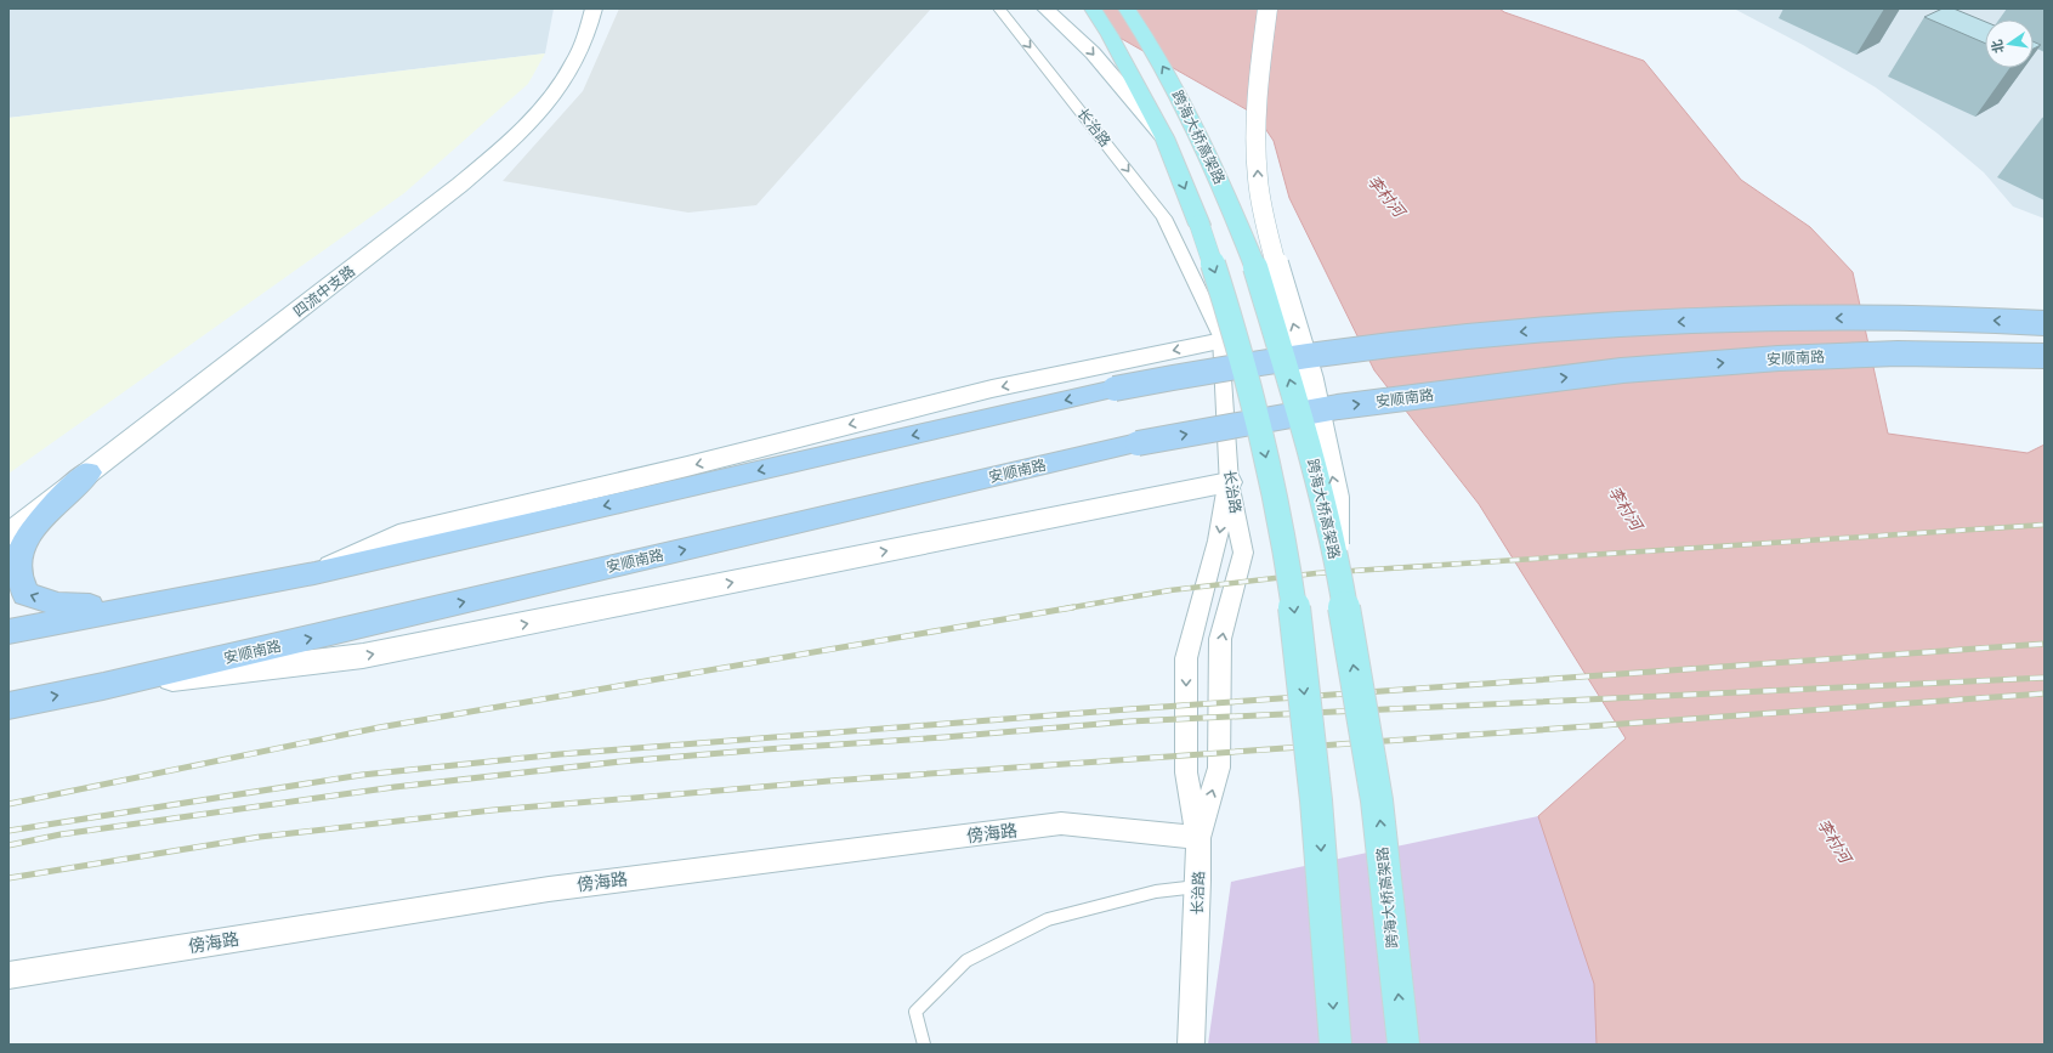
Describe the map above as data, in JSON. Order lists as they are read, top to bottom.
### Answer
{
  "streets": {
    "highway": ["跨海大桥高架路"],
    "main road": ["安顺南路"],
    "street": ["长治路", "四流中支路", "傍海路"]
  },
  "crossings": [
    ["长治路", "傍海路"]
  ],
  "water": ["李村河"],
  "north": "left"
}
